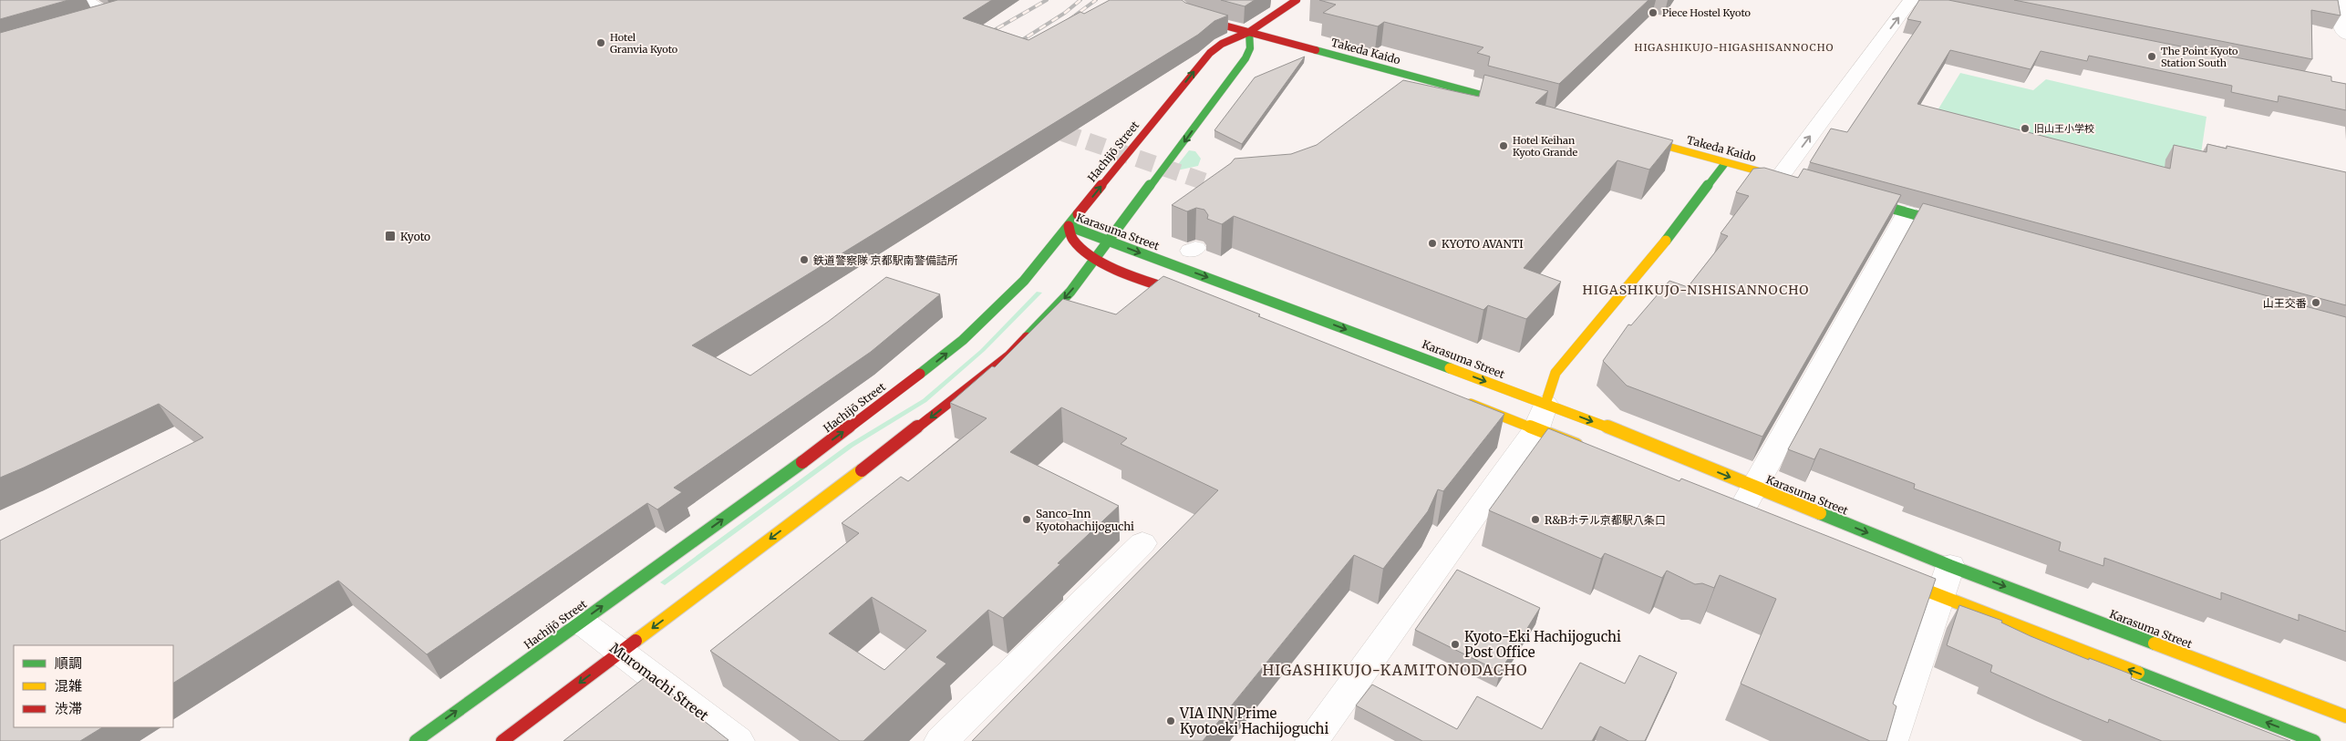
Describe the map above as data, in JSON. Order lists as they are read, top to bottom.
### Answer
{
  "streets": {
    "street": [
      "Takeda Kaido",
      "Hachijō Street",
      "Karasuma Street",
      "Muromachi Street"
    ]
  },
  "crossings": [
    ["Takeda Kaido", "Hachijō Street"],
    ["Hachijō Street", "Karasuma Street"],
    ["Hachijō Street", "Muromachi Street"]
  ],
  "districts": ["HIGASHIKUJO-HIGASHISANNOCHO", "HIGASHIKUJO-NISHISANNOCHO", "HIGASHIKUJO-KAMITONODACHO"],
  "places": {
    "other": [
      "Piece Hostel Kyoto",
      "Hotel Granvia Kyoto",
      "The Point Kyoto Station South",
      "旧山王小学校",
      "Hotel Keihan Kyoto Grande",
      "KYOTO AVANTI",
      "鉄道警察隊 京都駅南警備詰所",
      "山王交番",
      "Sanco-Inn Kyotohachijoguchi",
      "R&Bホテル京都駅八条口",
      "Kyoto-Eki Hachijoguchi Post Office",
      "VIA INN Prime Kyotoeki Hachijoguchi"
    ],
    "transit": ["Kyoto"]
  },
  "legend": ["順調", "混雑", "渋滞"]
}
